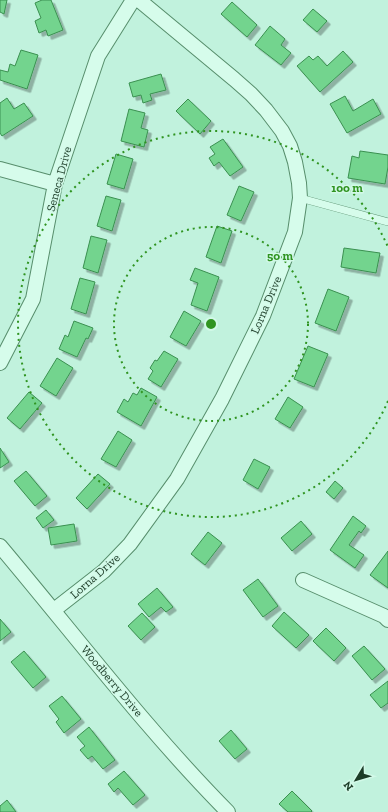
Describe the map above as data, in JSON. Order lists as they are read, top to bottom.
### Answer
{
  "streets": {
    "street": ["Seneca Drive", "Lorna Drive", "Woodberry Drive"]
  },
  "crossings": [
    ["Lorna Drive", "Woodberry Drive"]
  ],
  "north": "bottom left",
  "rings": ["100 m", "50 m"]
}
